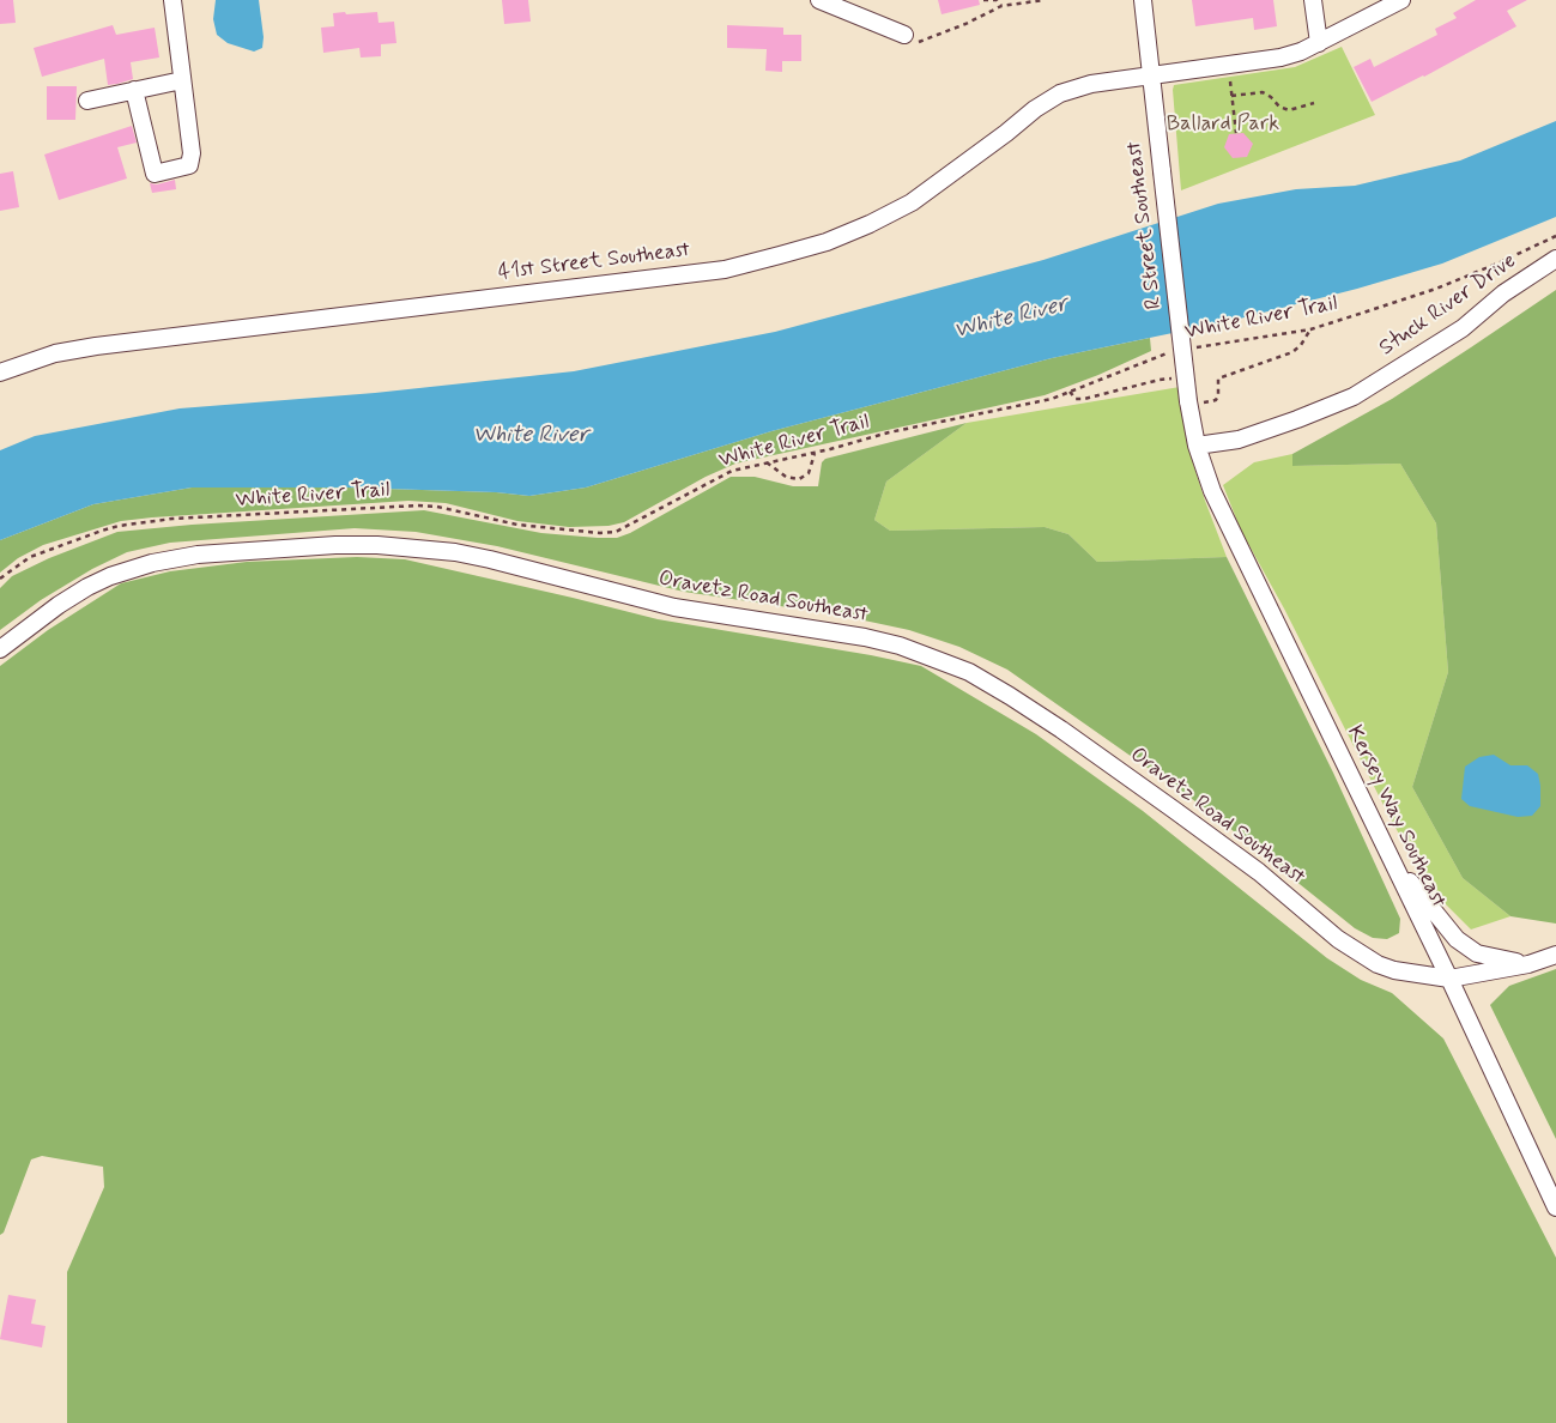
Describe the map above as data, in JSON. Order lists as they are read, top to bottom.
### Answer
{
  "streets": {
    "street": [
      "R Street Southeast",
      "41st Street Southeast",
      "Stuck River Drive",
      "Oravetz Road Southeast",
      "Kersey Way Southeast"
    ],
    "path": ["White River Trail"]
  },
  "crossings": [
    ["R Street Southeast", "41st Street Southeast"],
    ["R Street Southeast", "Stuck River Drive"],
    ["R Street Southeast", "Kersey Way Southeast"],
    ["Stuck River Drive", "Kersey Way Southeast"],
    ["Oravetz Road Southeast", "Kersey Way Southeast"]
  ],
  "water": ["White River"],
  "parks": ["Ballard Park"]
}
